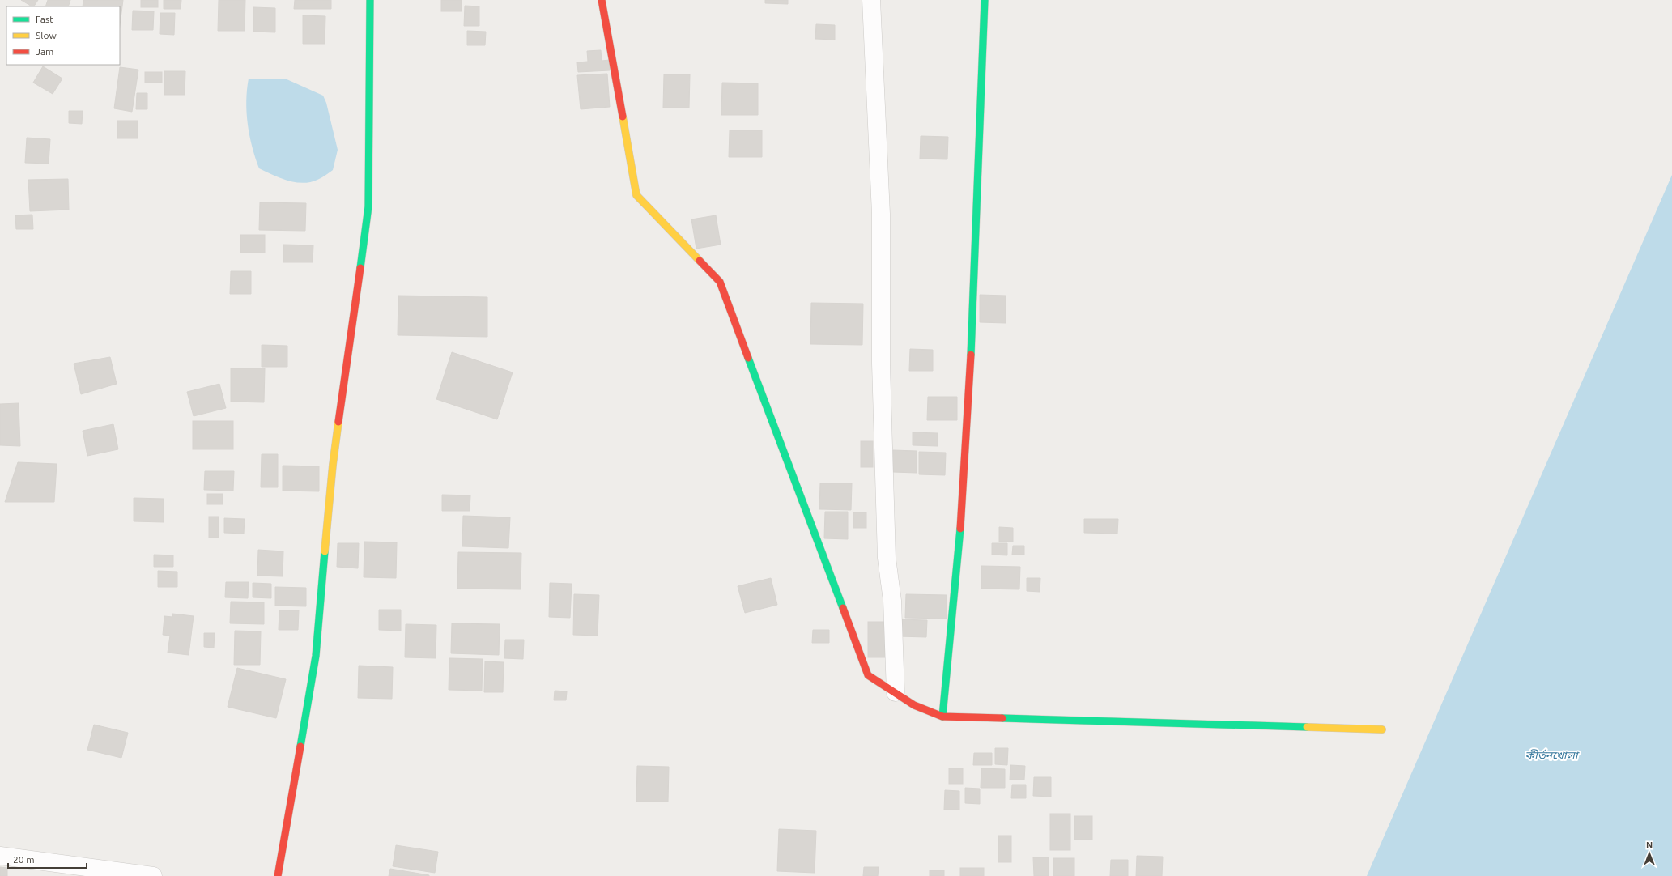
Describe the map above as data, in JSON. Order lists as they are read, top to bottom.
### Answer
{
  "water": ["কীর্তনখোলা"],
  "legend": ["Fast", "Slow", "Jam"],
  "scale_bar": "20 m",
  "north": "top"
}
